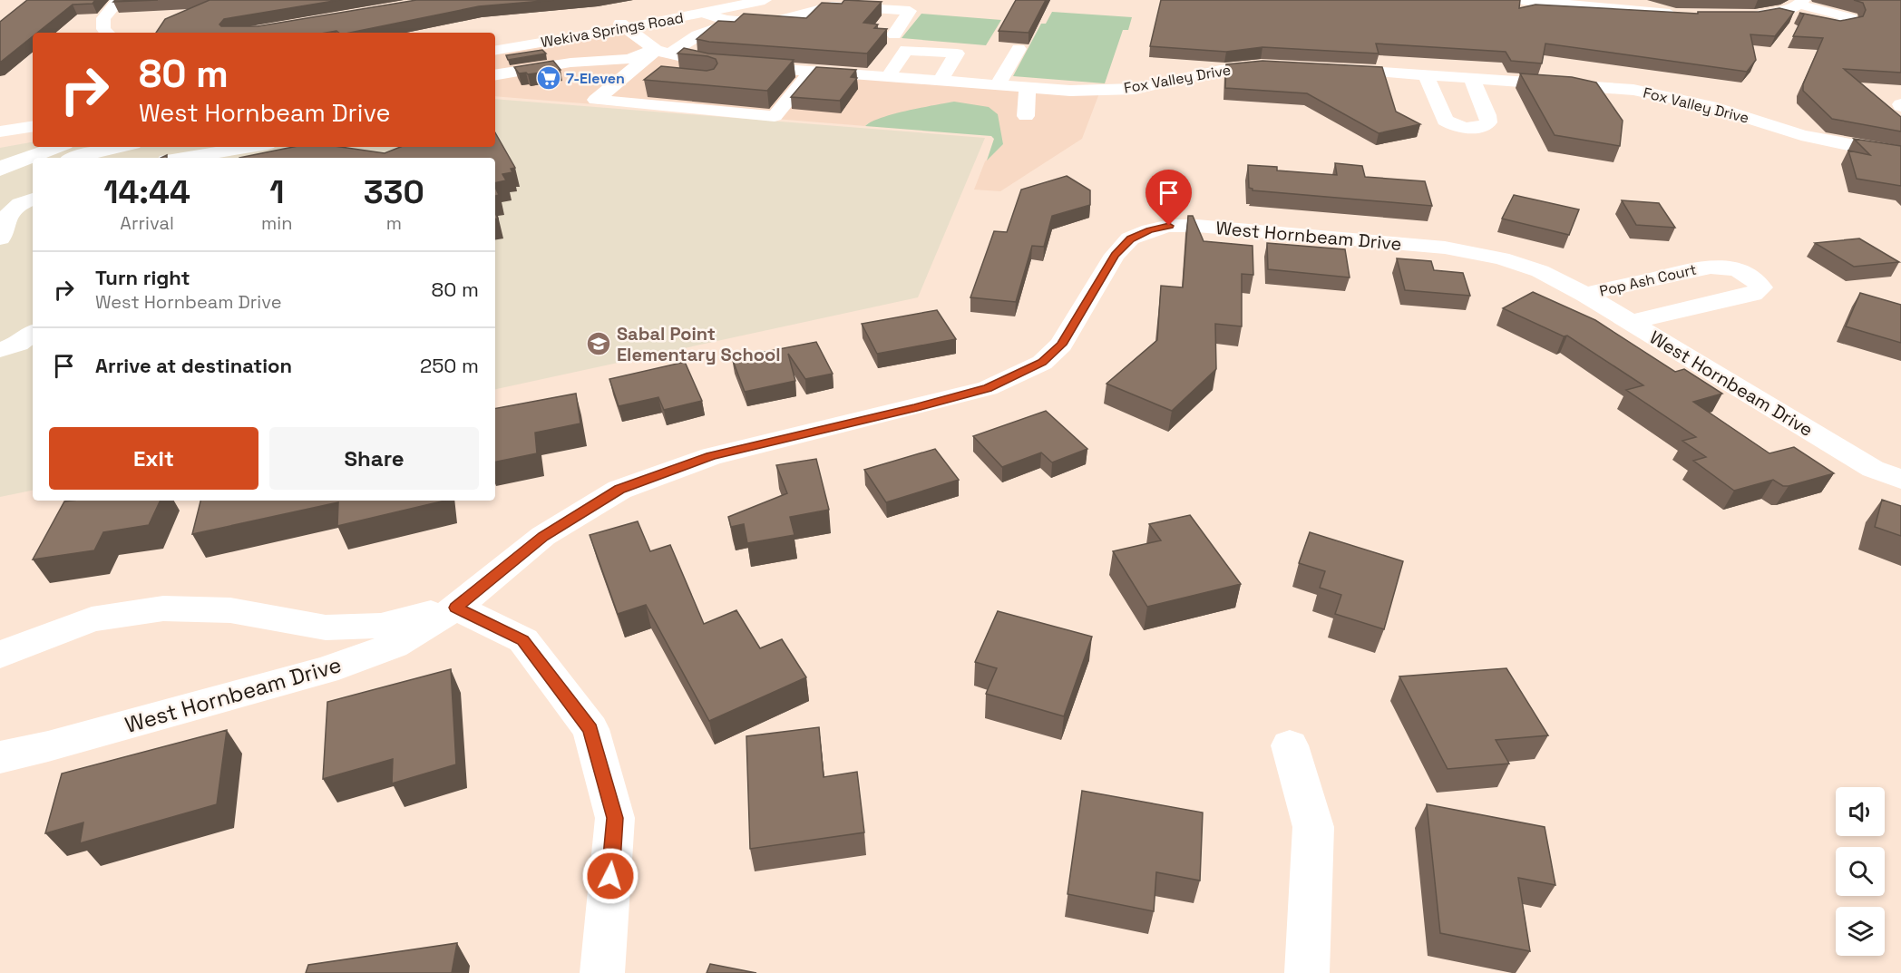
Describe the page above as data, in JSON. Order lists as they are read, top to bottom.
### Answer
{
  "streets": {
    "street": [
      "Wekiva Springs Road",
      "Fox Valley Drive",
      "West Hornbeam Drive",
      "Pop Ash Court"
    ]
  },
  "crossings": [
    ["Wekiva Springs Road", "Fox Valley Drive"],
    ["West Hornbeam Drive", "Pop Ash Court"]
  ],
  "places": {
    "supermarket": ["7-Eleven"],
    "school or university": ["Sabal Point Elementary School"]
  },
  "page": {
    "turn": ["80 m", "West Hornbeam Drive"],
    "eta": [
      "14:44",
      "Arrival",
      "1",
      "min",
      "330",
      "m"
    ],
    "list": [
      {
        "name": "Turn right",
        "note": "West Hornbeam Drive",
        "value": "80 m"
      },
      {
        "name": "Arrive at destination",
        "value": "250 m"
      }
    ],
    "buttons": ["Exit", "Share"]
  }
}
